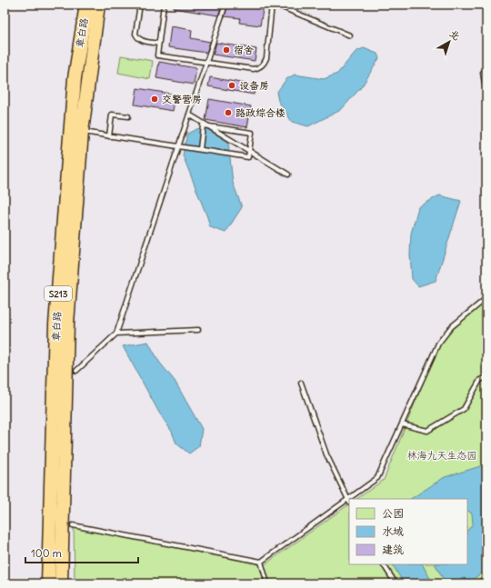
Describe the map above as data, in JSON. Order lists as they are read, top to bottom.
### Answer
{
  "streets": {
    "highway": ["章白路", "S213"]
  },
  "parks": ["林海九天生态园"],
  "places": [
    "宿舍",
    "设备房",
    "交警营房",
    "路政综合楼"
  ],
  "legend": ["公园", "水域", "建筑"],
  "scale_bar": "100 m",
  "north": "top right"
}
